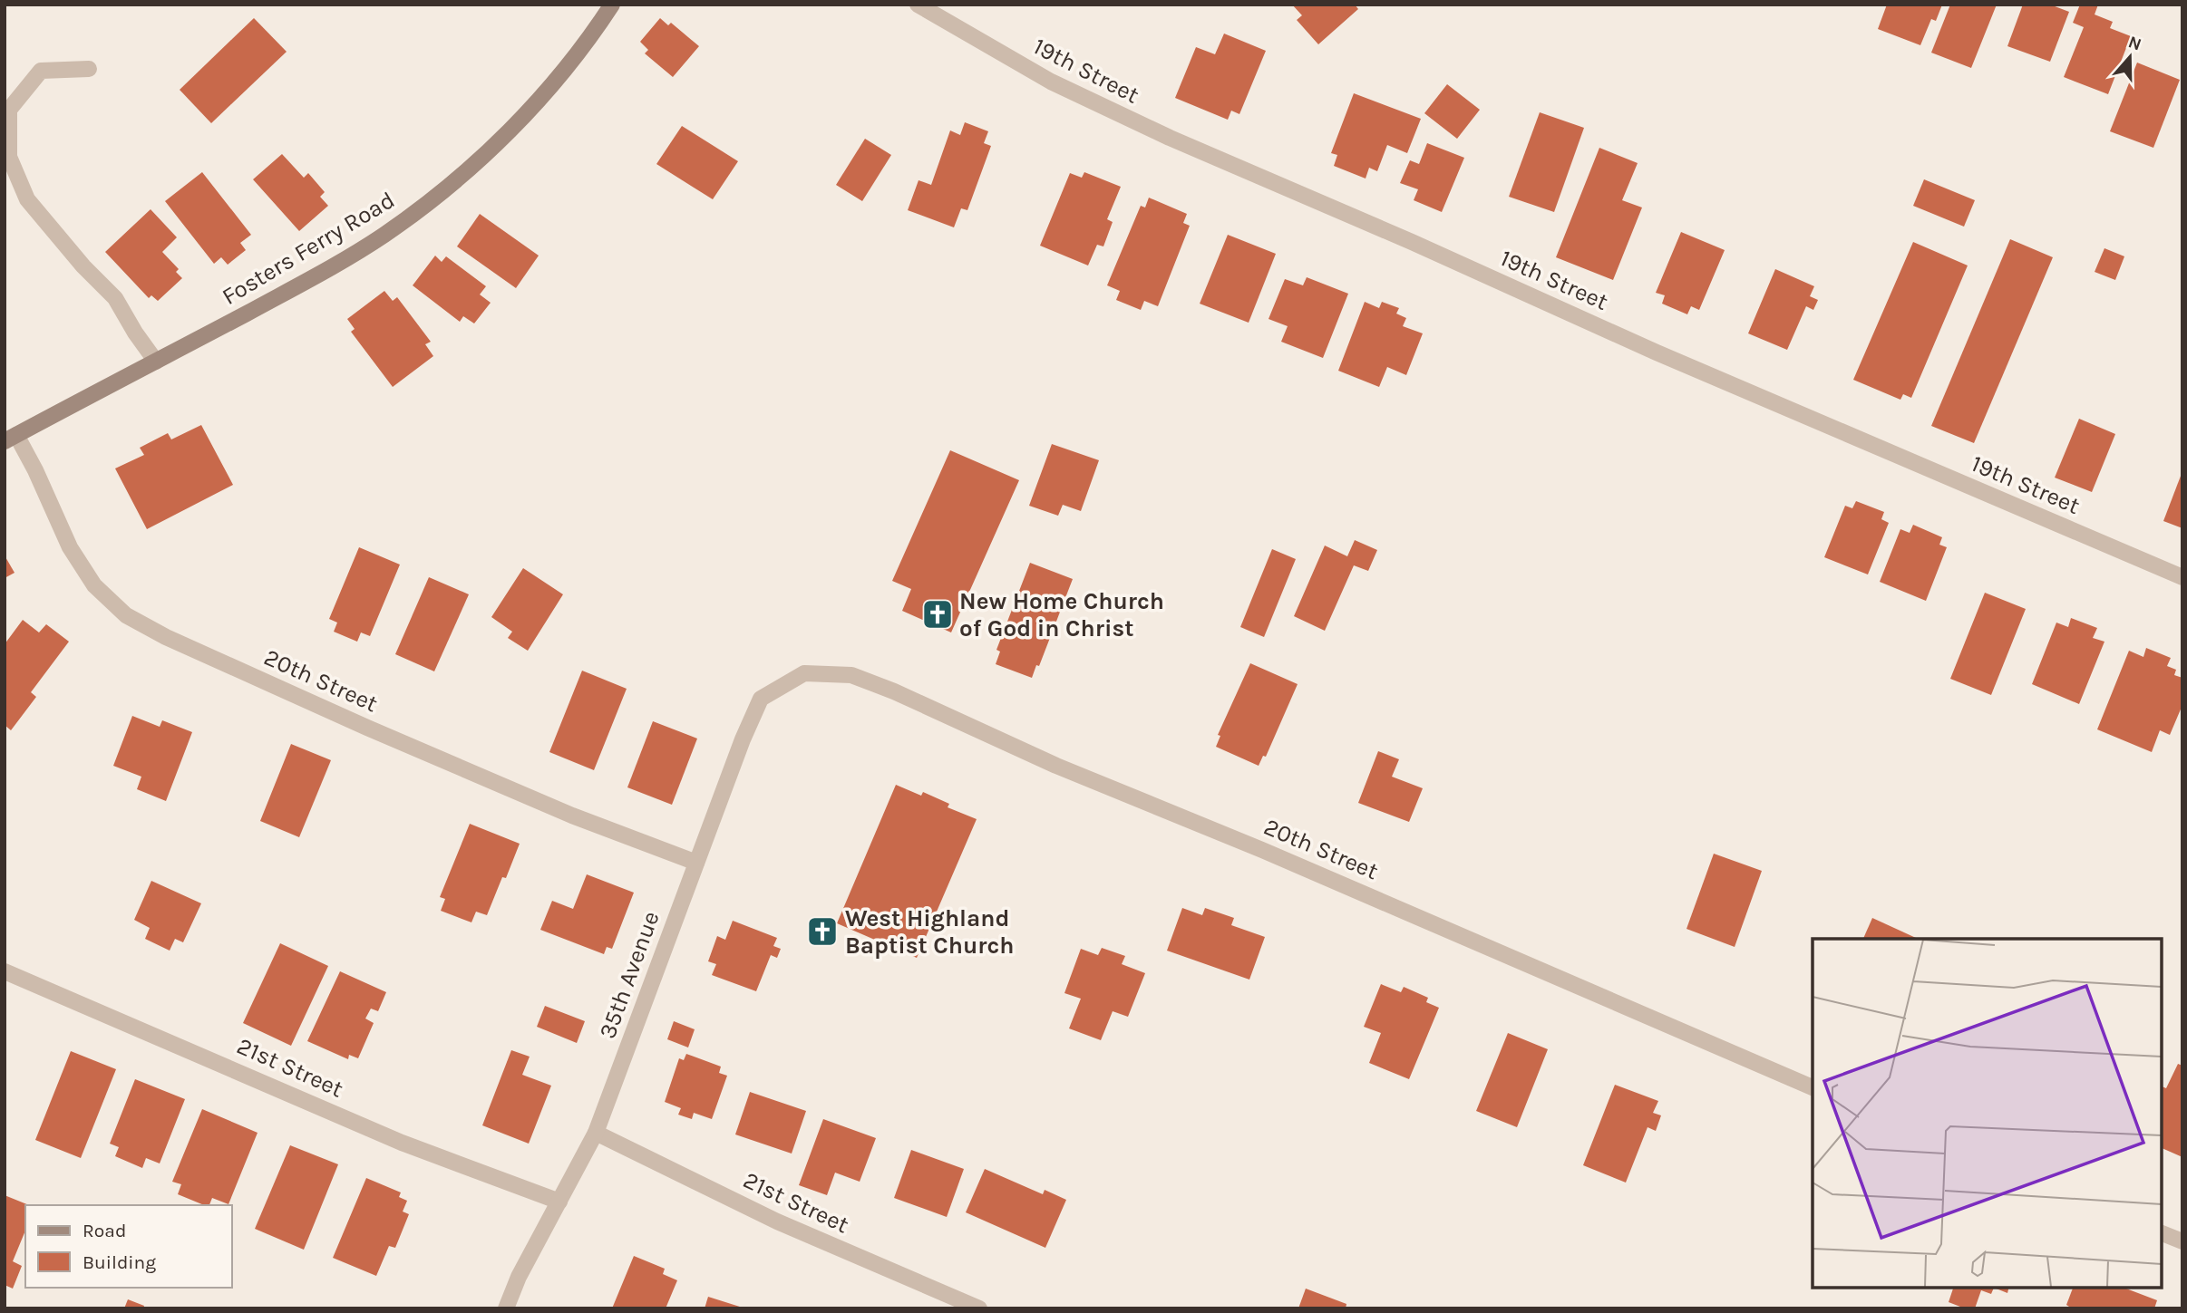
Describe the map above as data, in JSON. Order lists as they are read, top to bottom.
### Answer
{
  "streets": {
    "street": [
      "19th Street",
      "Fosters Ferry Road",
      "20th Street",
      "35th Avenue",
      "21st Street"
    ]
  },
  "crossings": [
    ["Fosters Ferry Road", "20th Street"],
    ["20th Street", "35th Avenue"],
    ["35th Avenue", "21st Street"]
  ],
  "places": {
    "church": ["New Home Church of God in Christ", "West Highland Baptist Church"]
  },
  "legend": ["Road", "Building"],
  "north": "top"
}
